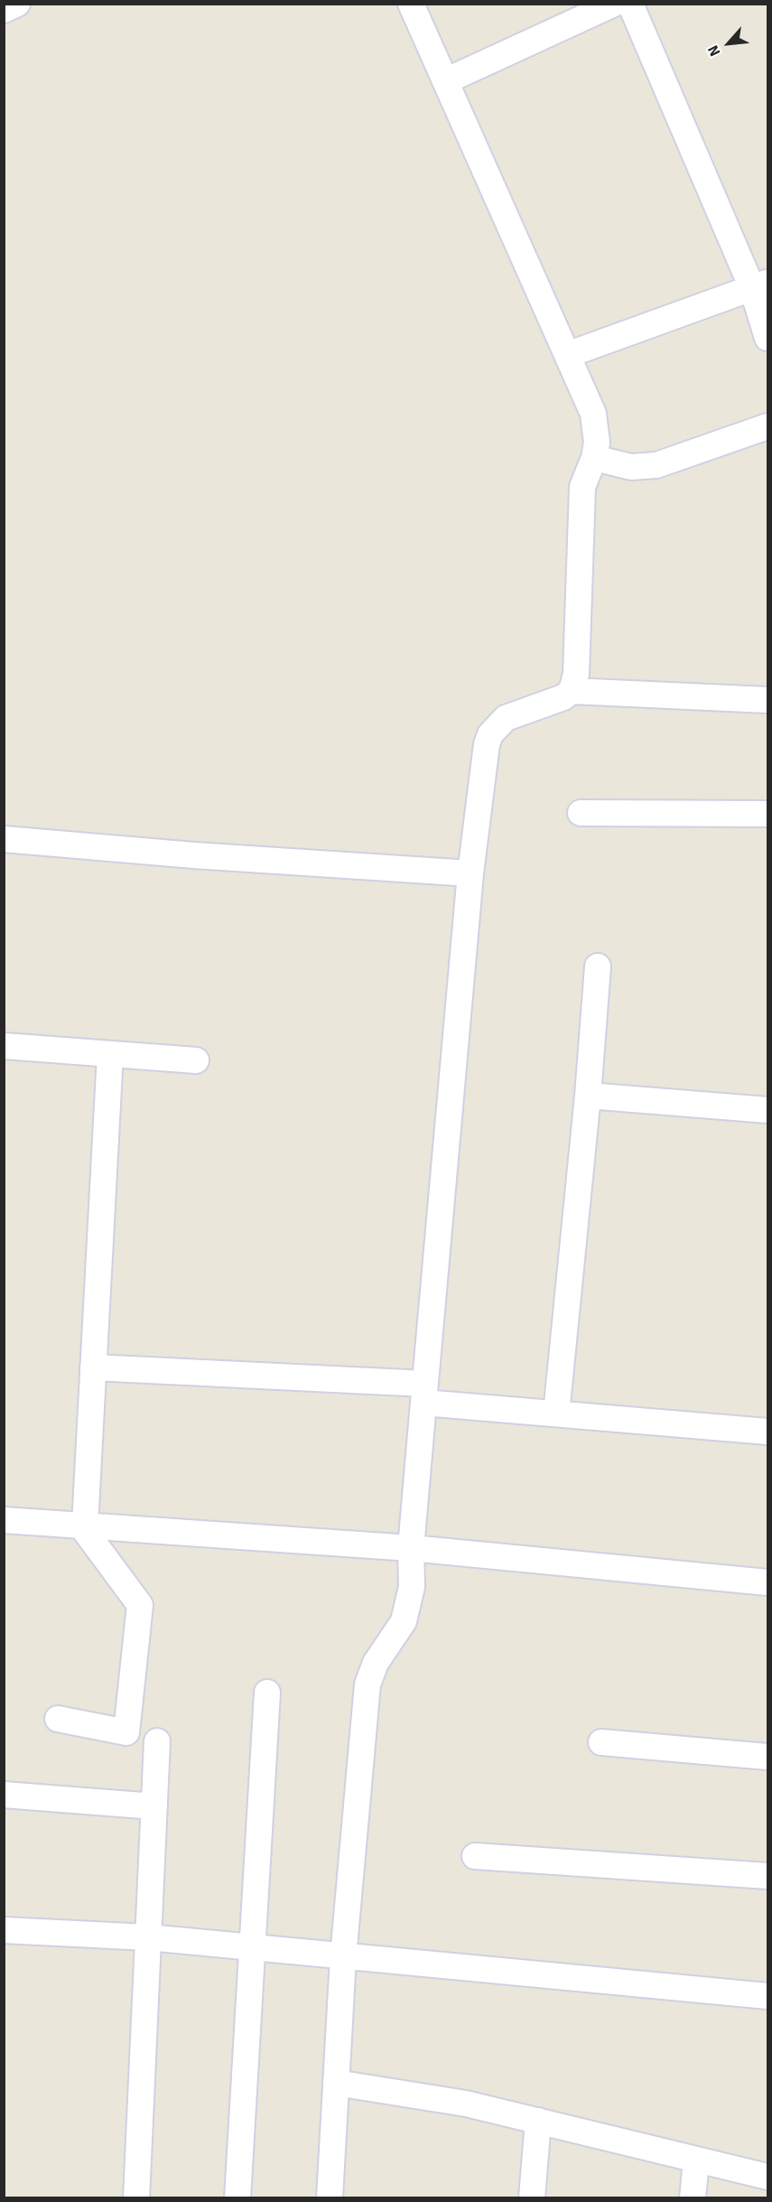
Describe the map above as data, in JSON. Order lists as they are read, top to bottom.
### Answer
{
  "north": "bottom left"
}
